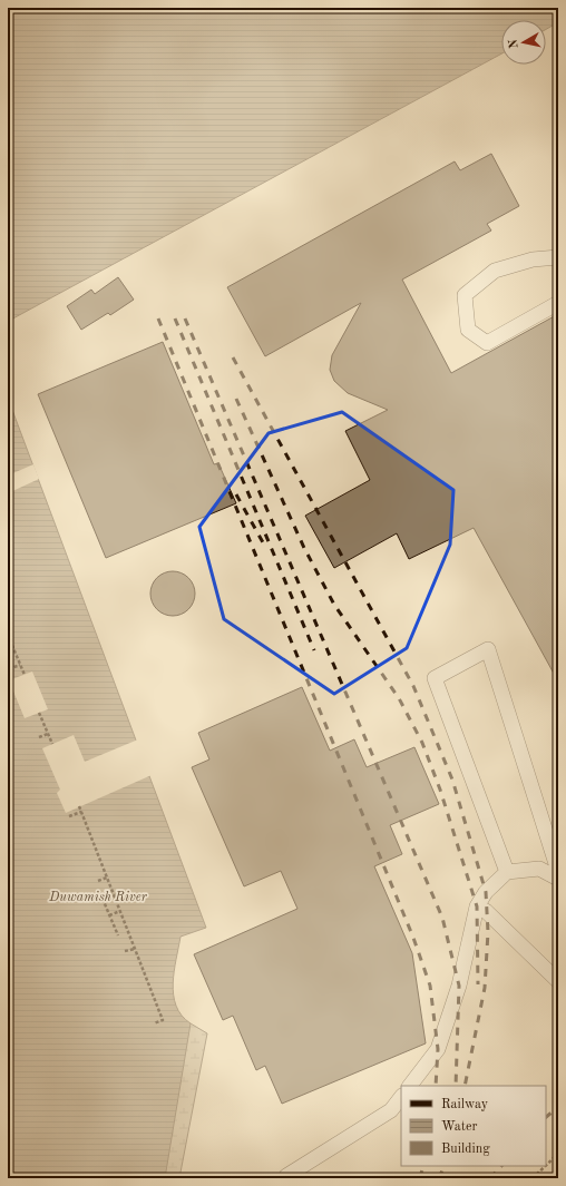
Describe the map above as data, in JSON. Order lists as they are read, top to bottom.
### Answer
{
  "water": ["Duwamish River"],
  "legend": ["Railway", "Water", "Building"],
  "north": "left"
}
